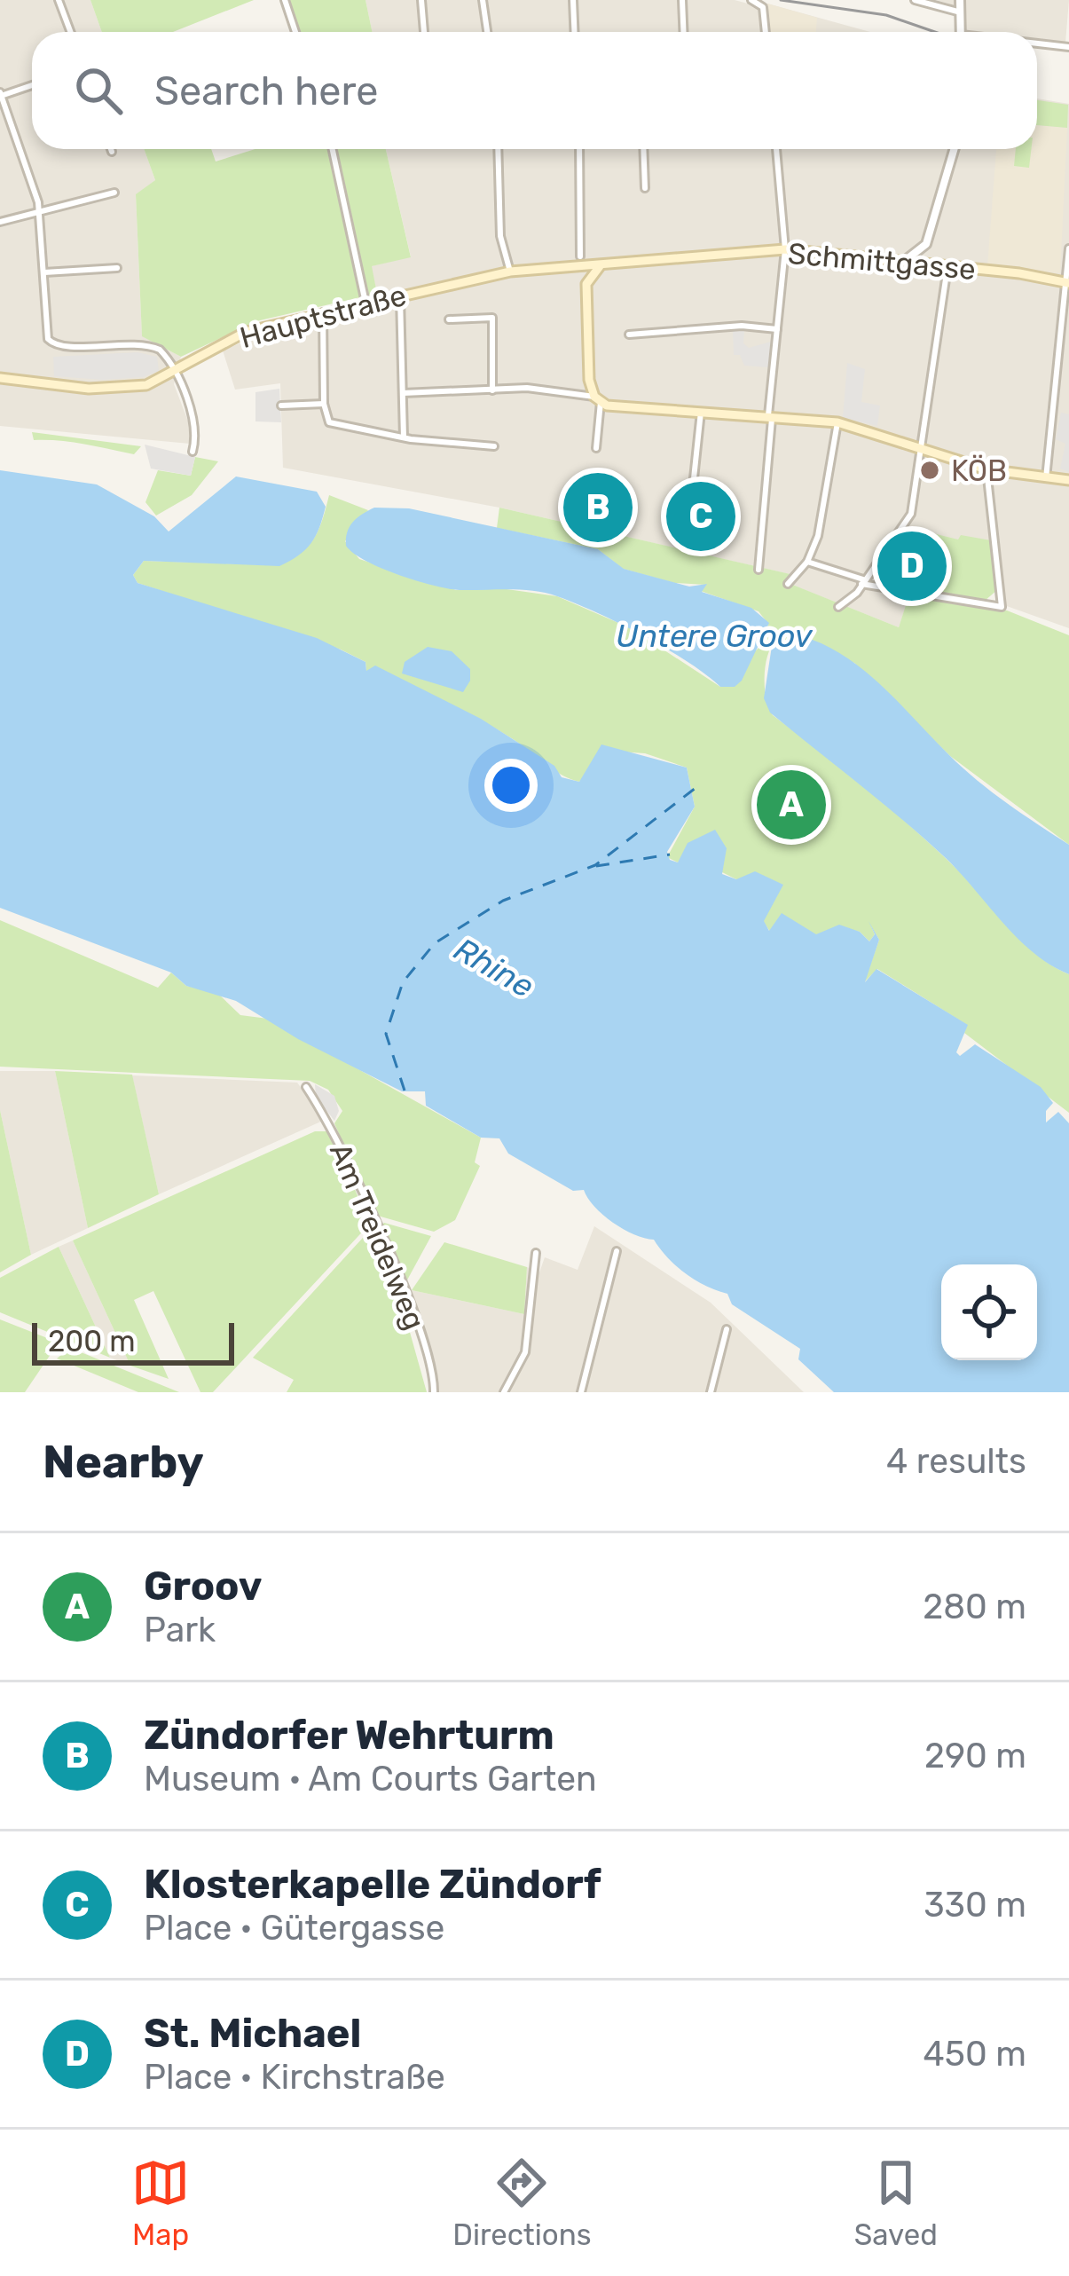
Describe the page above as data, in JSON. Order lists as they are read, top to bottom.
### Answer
{
  "streets": {
    "main road": ["Schmittgasse", "Hauptstraße"],
    "street": ["Am Treidelweg"]
  },
  "crossings": [
    ["Schmittgasse", "Hauptstraße"]
  ],
  "water": ["Untere Groov", "Rhine"],
  "places": ["KÖB"],
  "scale_bar": "200 m",
  "page": {
    "search": "Search here",
    "pins": [
      "B",
      "C",
      "D",
      "A"
    ],
    "scale": "200 m",
    "heading": ["Nearby", "4 results"],
    "list": [
      {
        "mark": "A",
        "name": "Groov",
        "note": "Park",
        "value": "280 m"
      },
      {
        "mark": "B",
        "name": "Zündorfer Wehrturm",
        "note": "Museum · Am Courts Garten",
        "value": "290 m"
      },
      {
        "mark": "C",
        "name": "Klosterkapelle Zündorf",
        "note": "Place · Gütergasse",
        "value": "330 m"
      },
      {
        "mark": "D",
        "name": "St. Michael",
        "note": "Place · Kirchstraße",
        "value": "450 m"
      }
    ],
    "nav": ["Map", "Directions", "Saved"]
  }
}
